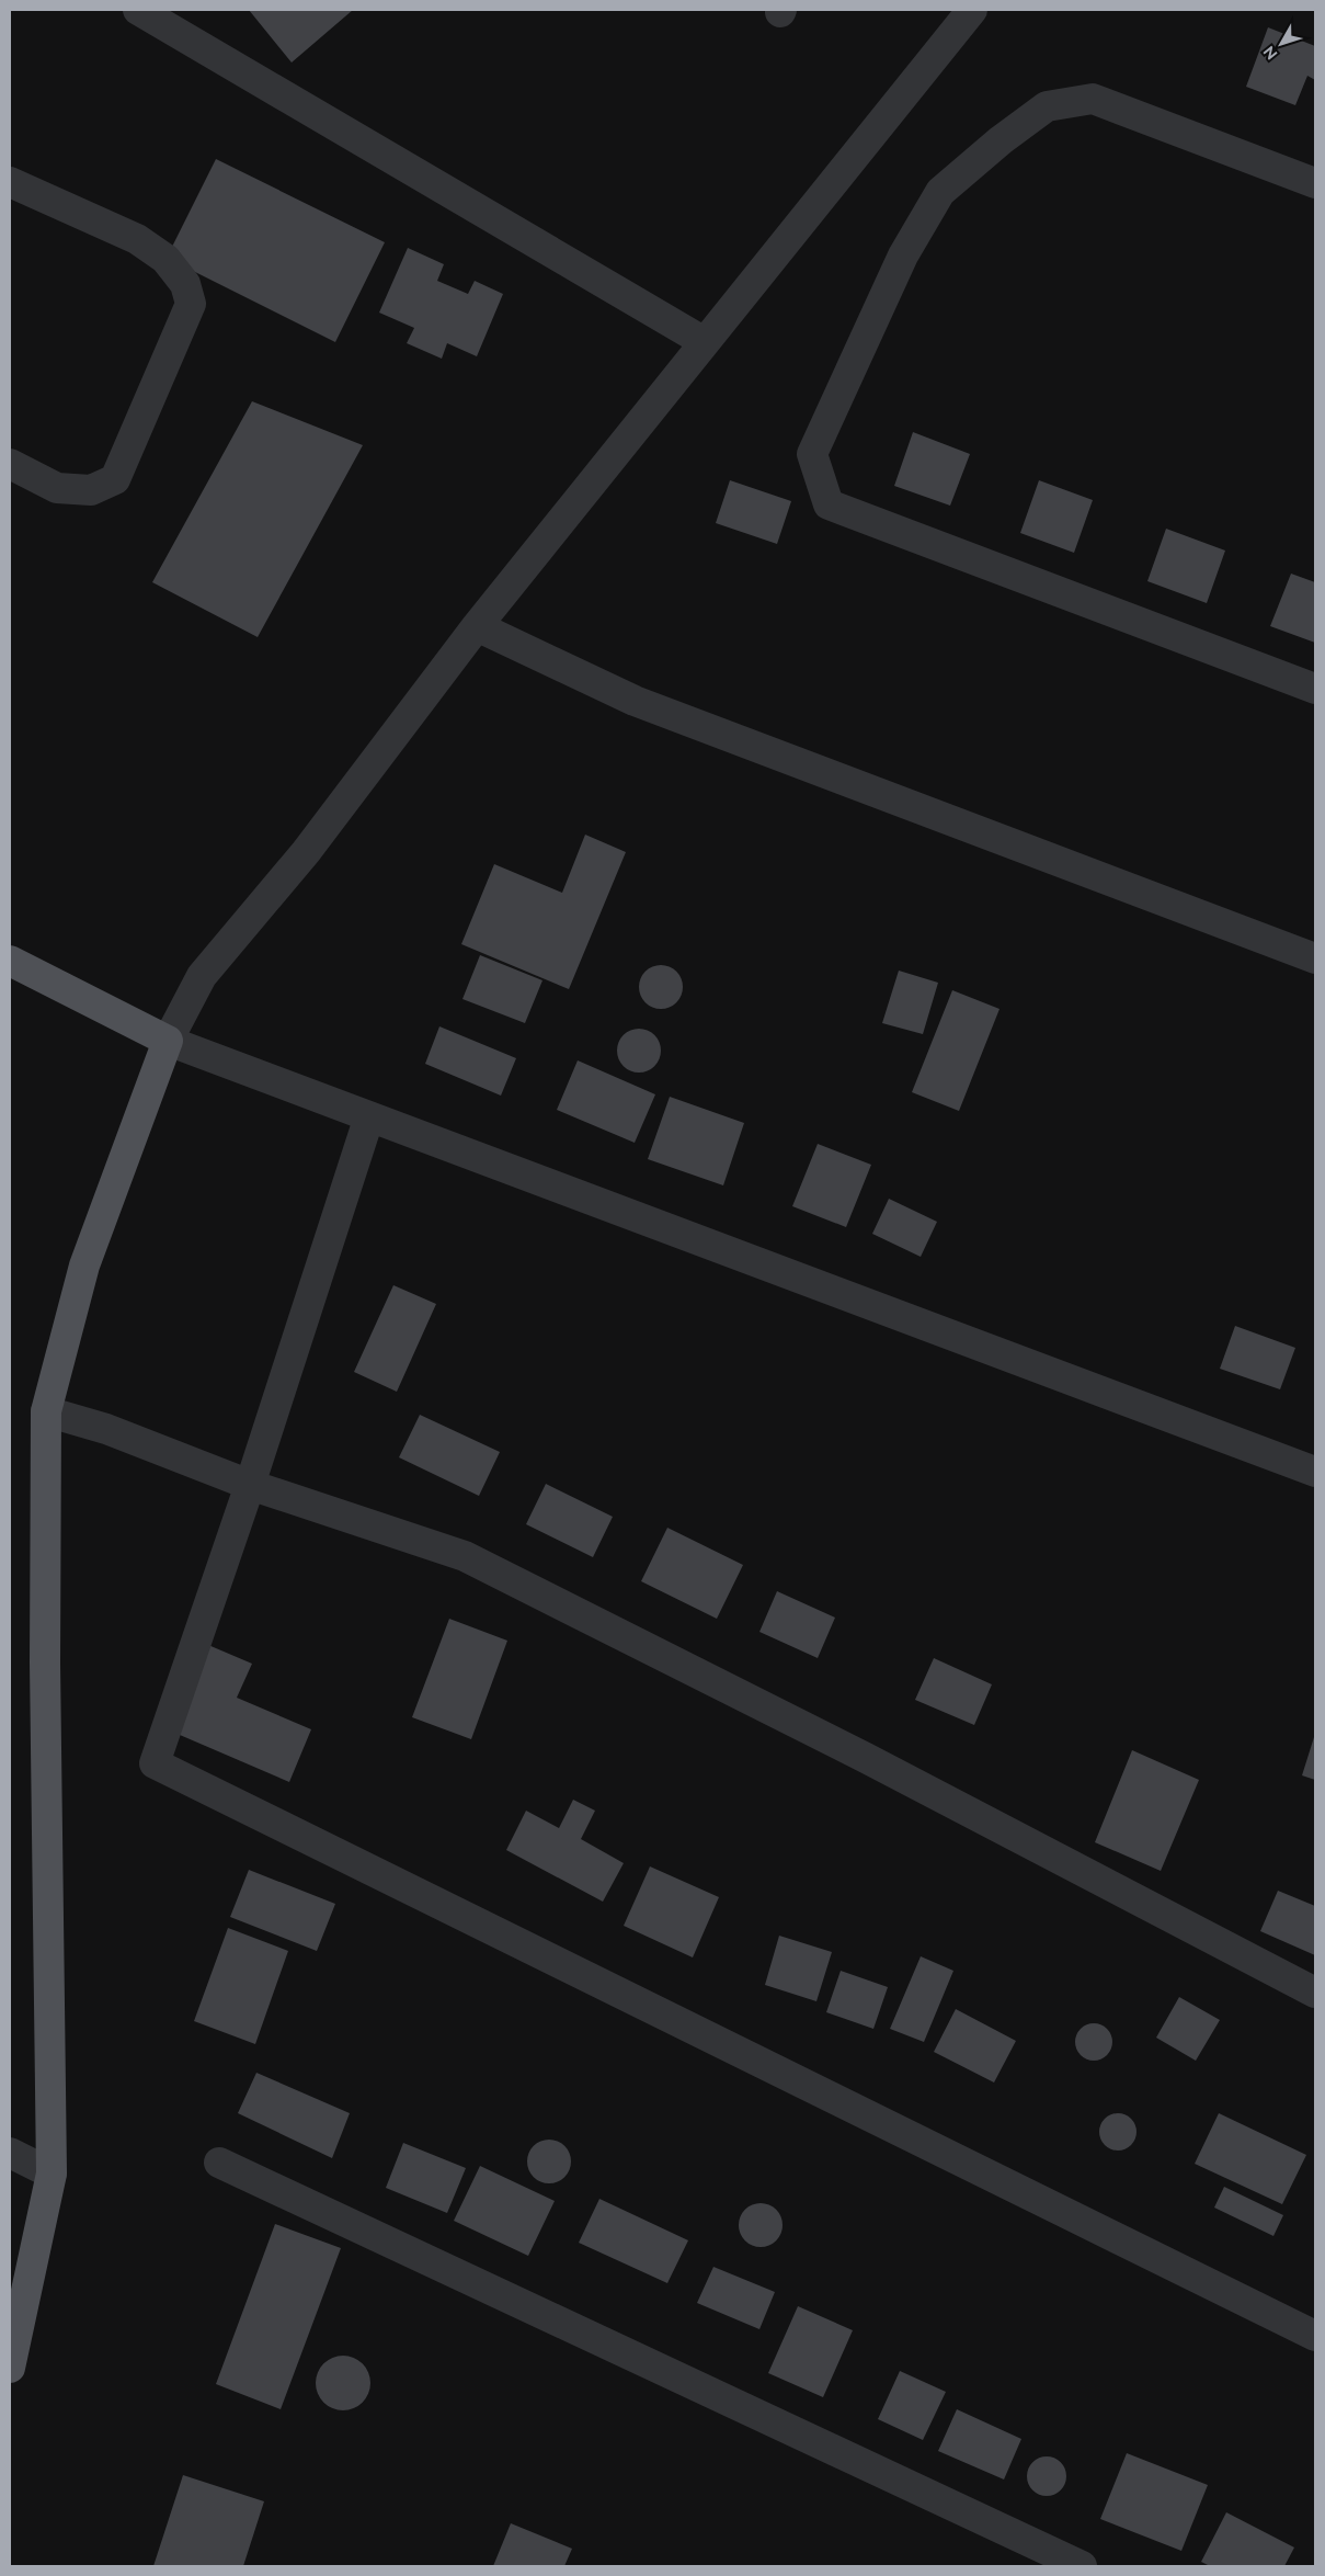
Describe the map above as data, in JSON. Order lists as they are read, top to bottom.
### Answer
{
  "north": "bottom left"
}
